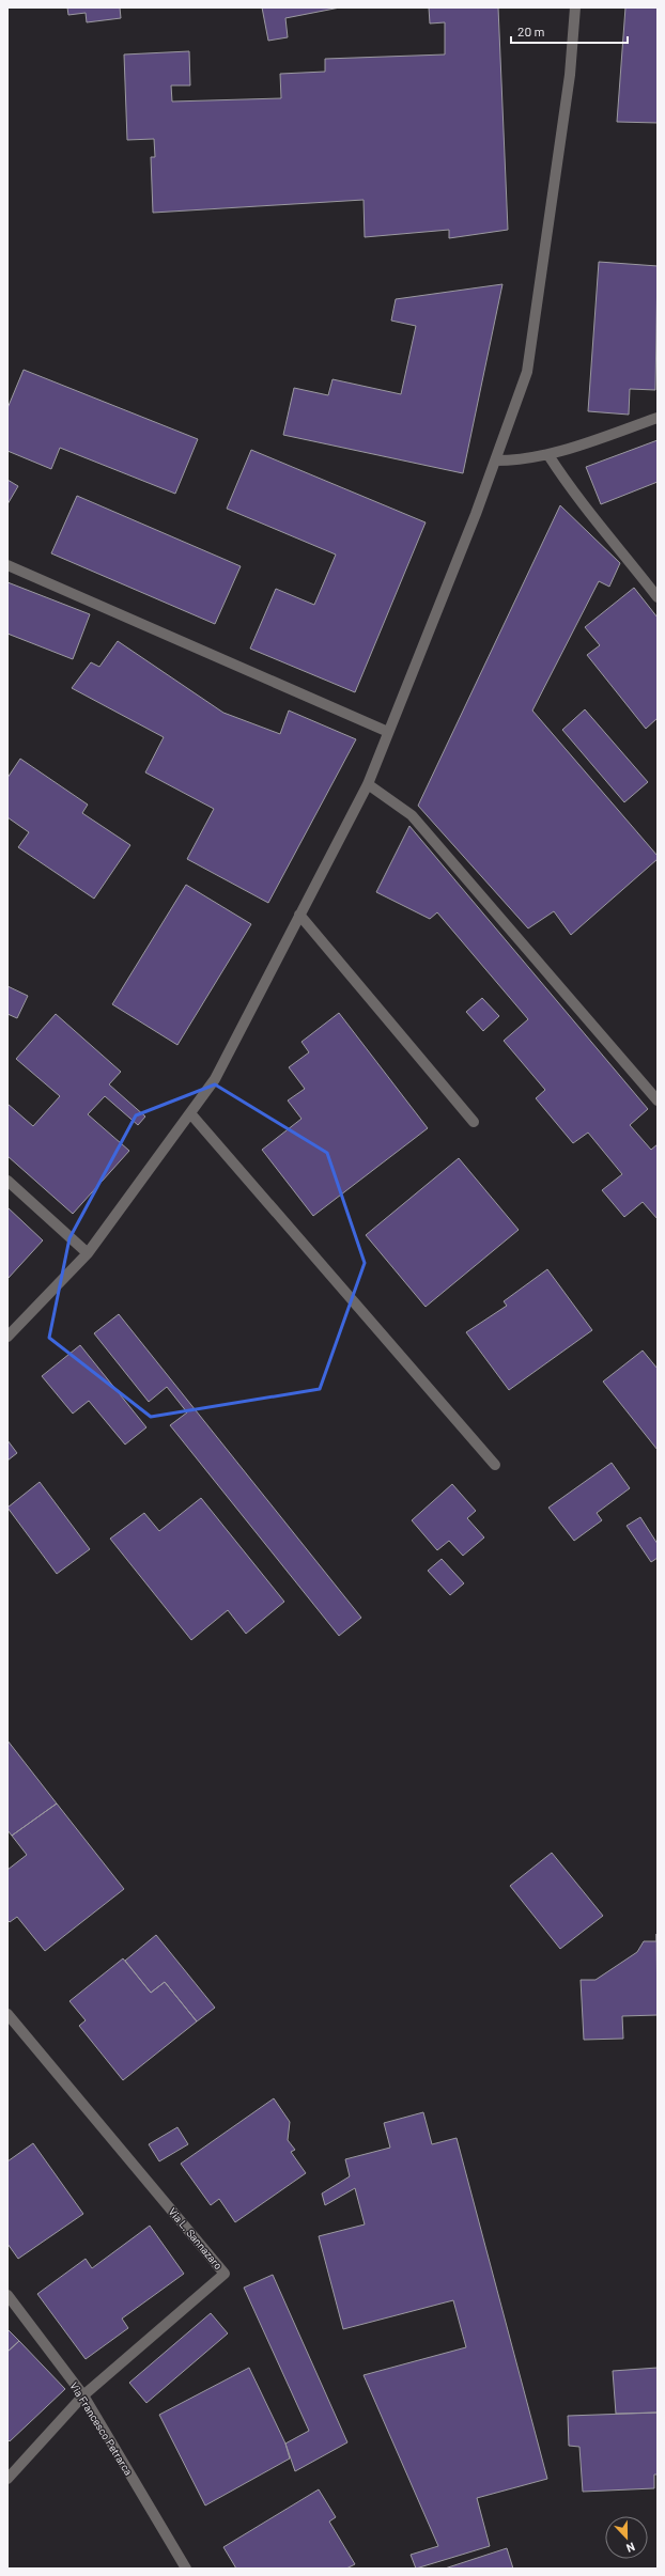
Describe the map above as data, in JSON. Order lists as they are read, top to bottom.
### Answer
{
  "streets": {
    "street": ["Via L. Sannazaro", "Via Francesco Petrarca"]
  },
  "crossings": [
    ["Via L. Sannazaro", "Via Francesco Petrarca"]
  ],
  "scale_bar": "20 m",
  "north": "bottom"
}
